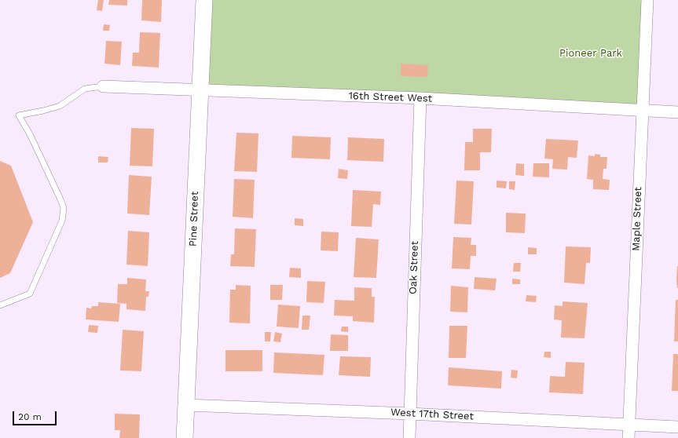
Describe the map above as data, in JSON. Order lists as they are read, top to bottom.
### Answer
{
  "streets": {
    "street": [
      "16th Street West",
      "Pine Street",
      "Maple Street",
      "Oak Street",
      "West 17th Street"
    ]
  },
  "crossings": [
    ["16th Street West", "Pine Street"],
    ["16th Street West", "Maple Street"],
    ["16th Street West", "Oak Street"],
    ["Pine Street", "West 17th Street"],
    ["Maple Street", "West 17th Street"],
    ["Oak Street", "West 17th Street"]
  ],
  "parks": ["Pioneer Park"],
  "scale_bar": "20 m"
}
